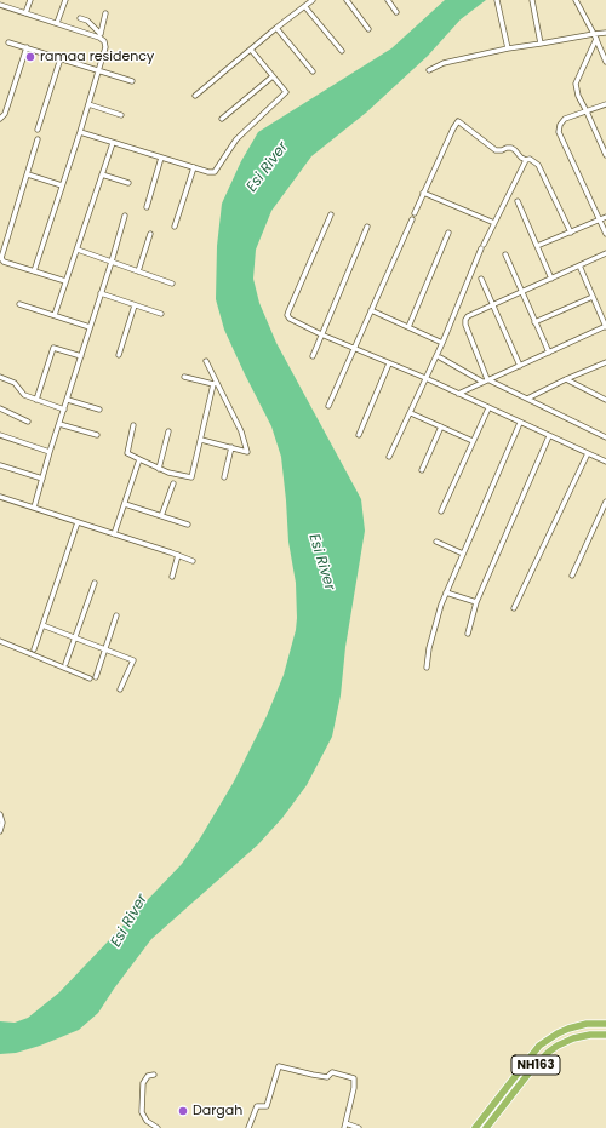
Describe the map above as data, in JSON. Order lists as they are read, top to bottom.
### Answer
{
  "streets": {
    "highway": ["NH163"]
  },
  "water": ["Esi River"],
  "places": ["ramaa residency", "Dargah"]
}
